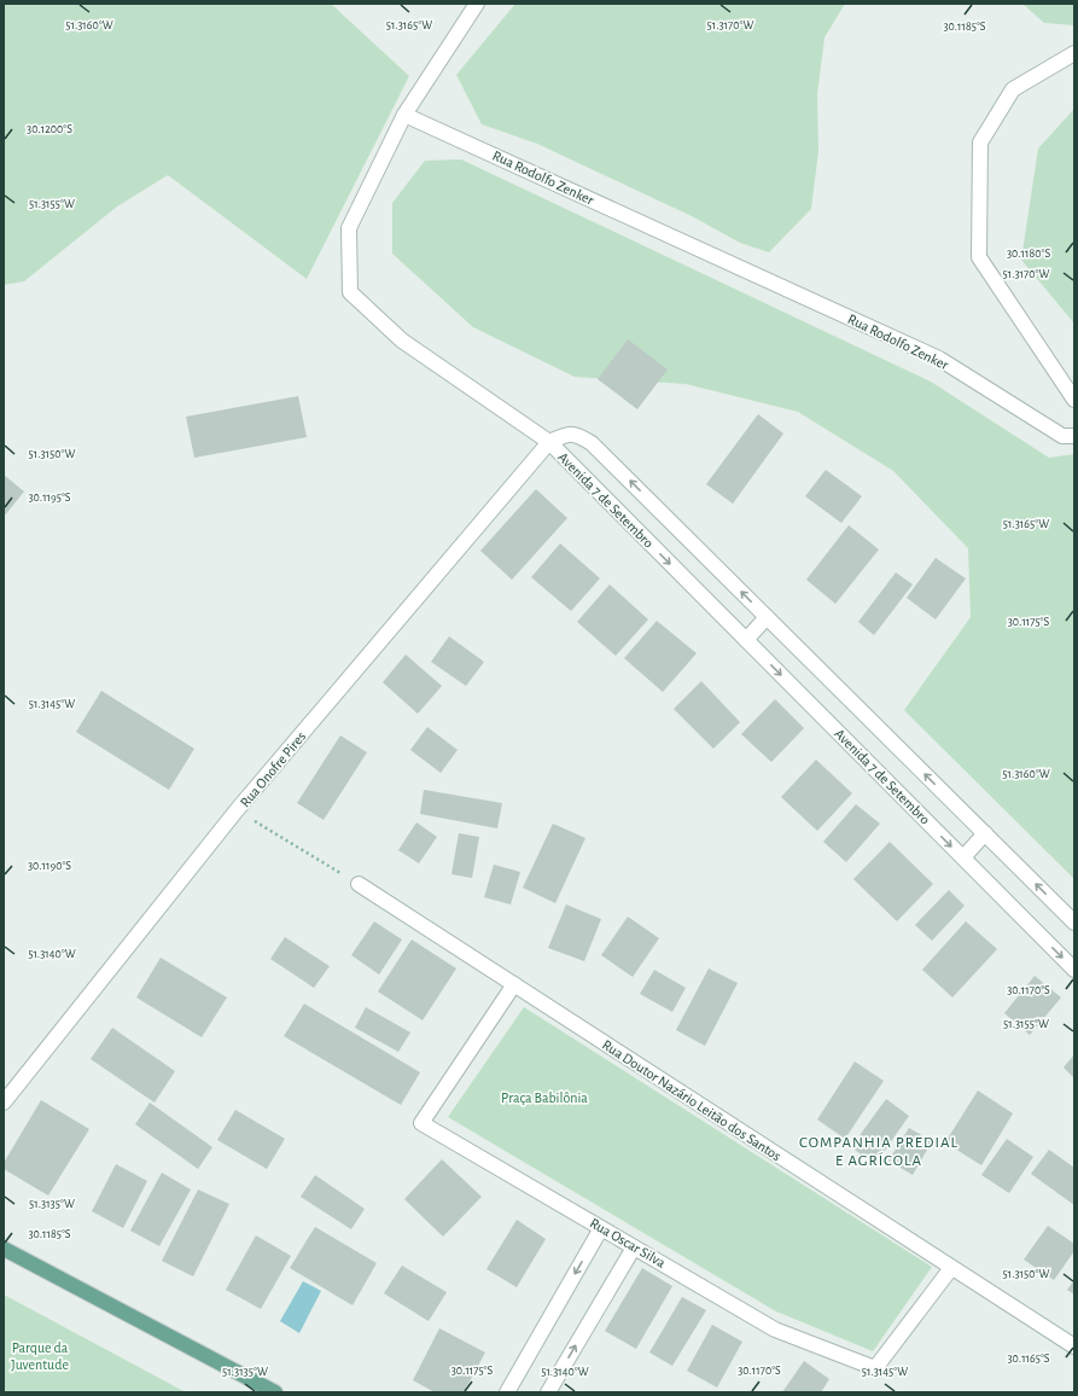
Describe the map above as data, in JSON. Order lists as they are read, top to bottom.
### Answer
{
  "streets": {
    "street": [
      "Rua Rodolfo Zenker",
      "Avenida 7 de Setembro",
      "Rua Onofre Pires",
      "Rua Doutor Nazário Leitão dos Santos",
      "Rua Oscar Silva"
    ]
  },
  "crossings": [
    ["Avenida 7 de Setembro", "Rua Onofre Pires"],
    ["Rua Doutor Nazário Leitão dos Santos", "Rua Oscar Silva"]
  ],
  "districts": ["COMPANHIA PREDIAL E AGRÍCOLA"],
  "parks": ["Praça Babilônia", "Parque da Juventude"],
  "coordinates": [
    "51.3160°W",
    "51.3165°W",
    "51.3170°W",
    "30.1185°S",
    "30.1200°S",
    "51.3155°W",
    "30.1180°S",
    "51.3150°W",
    "30.1195°S",
    "30.1175°S",
    "51.3145°W",
    "30.1190°S",
    "51.3140°W",
    "30.1170°S",
    "51.3135°W",
    "30.1165°S"
  ]
}
